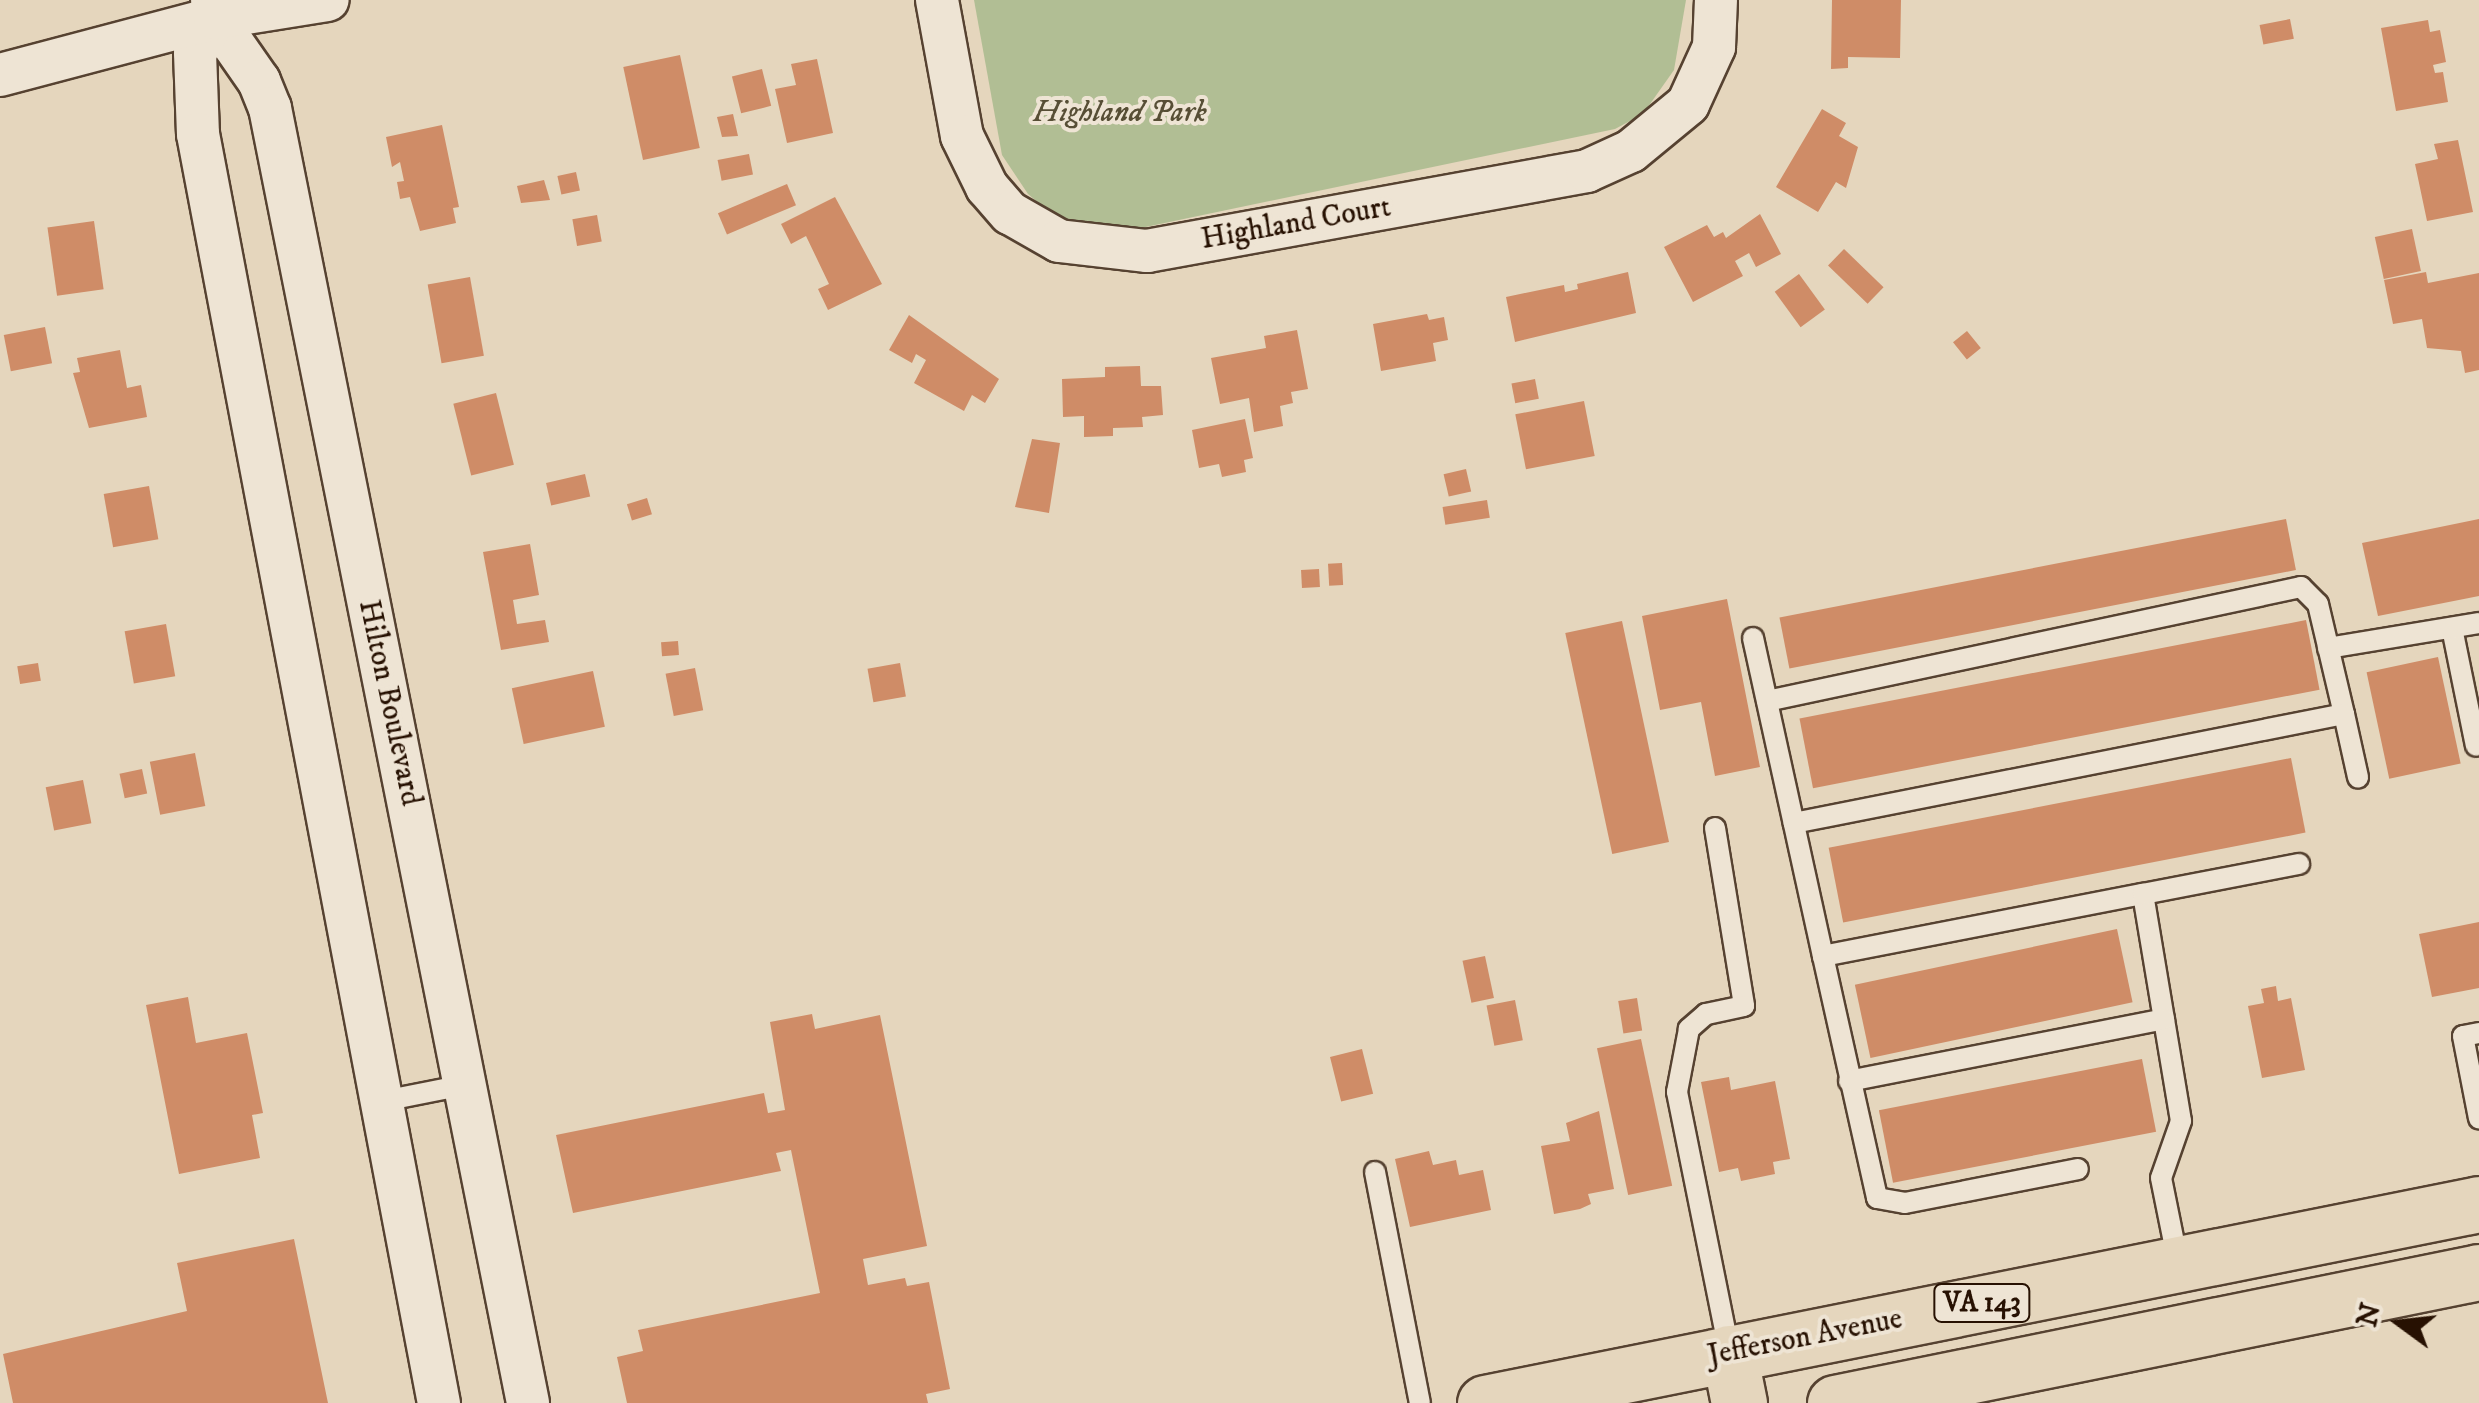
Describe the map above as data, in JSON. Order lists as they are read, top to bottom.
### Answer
{
  "streets": {
    "main road": ["VA 143", "Jefferson Avenue"],
    "street": ["Highland Court", "Hilton Boulevard"]
  },
  "parks": ["Highland Park"],
  "north": "left"
}
